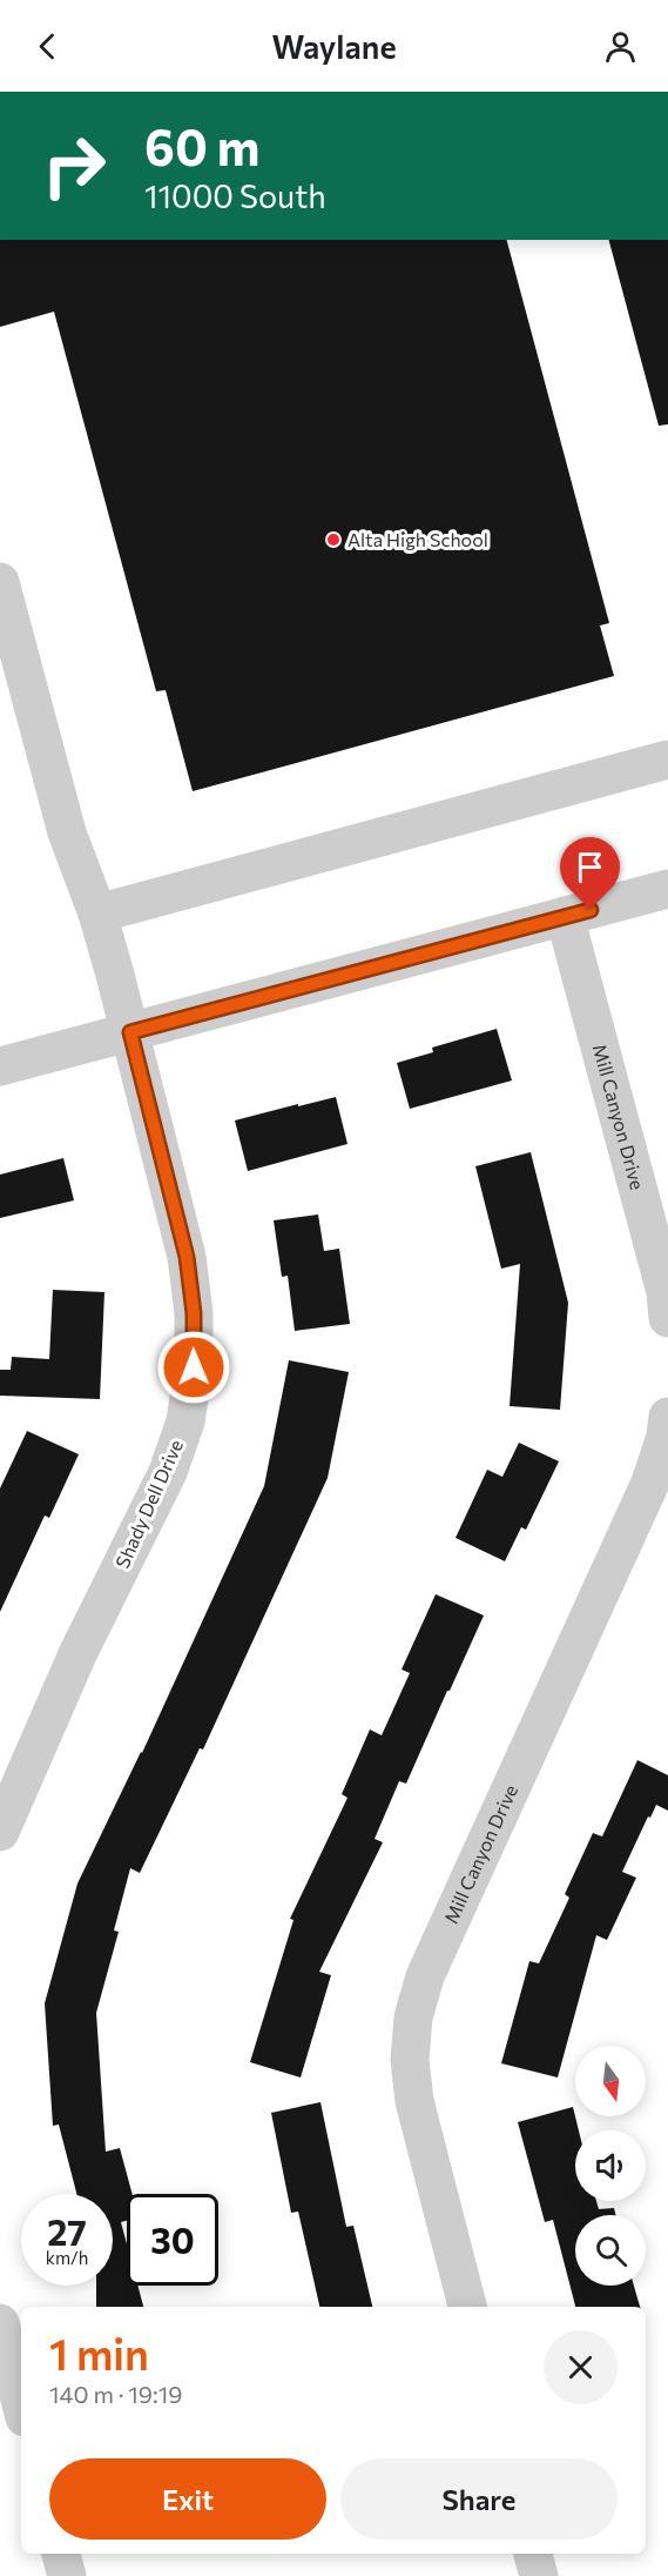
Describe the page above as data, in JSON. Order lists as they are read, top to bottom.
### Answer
{
  "streets": {
    "street": ["Mill Canyon Drive", "Shady Dell Drive"]
  },
  "places": ["Alta High School"],
  "north": "bottom",
  "page": {
    "header": "Waylane",
    "turn": ["60 m", "11000 South"],
    "speed": "27 km/h",
    "limit": "30",
    "heading": ["1 min", "140 m · 19:19"],
    "buttons": ["Exit", "Share"]
  }
}
